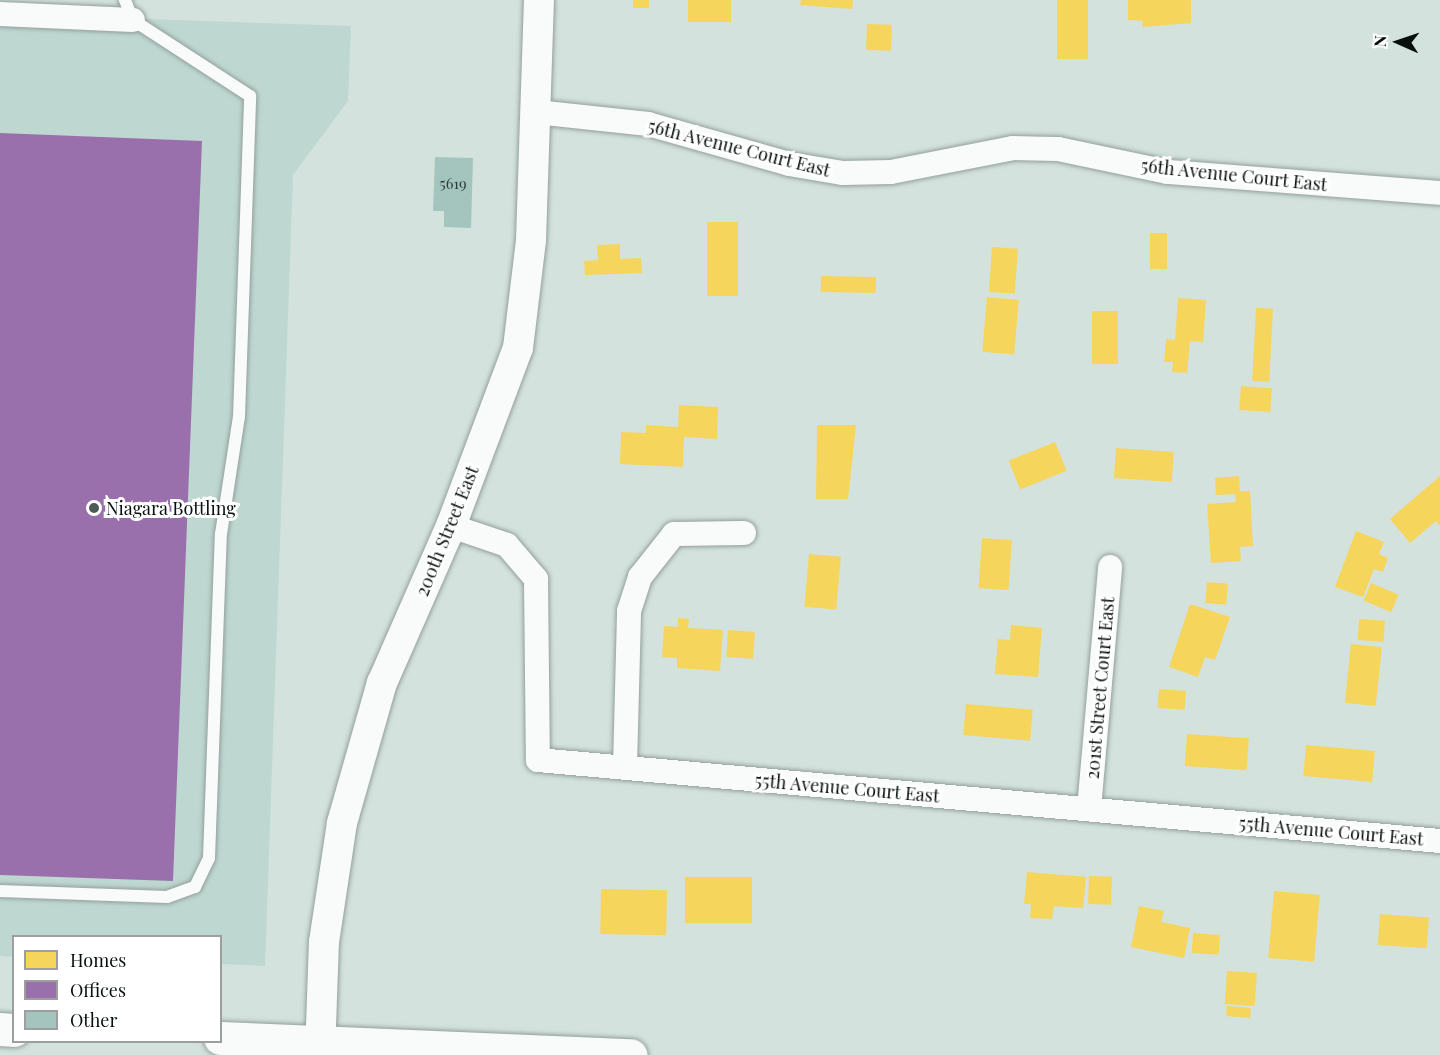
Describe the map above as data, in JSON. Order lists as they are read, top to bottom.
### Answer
{
  "streets": {
    "street": [
      "56th Avenue Court East",
      "200th Street East",
      "201st Street Court East",
      "55th Avenue Court East"
    ]
  },
  "crossings": [
    ["56th Avenue Court East", "200th Street East"],
    ["200th Street East", "55th Avenue Court East"],
    ["201st Street Court East", "55th Avenue Court East"]
  ],
  "places": ["Niagara Bottling"],
  "house_numbers": ["5619"],
  "legend": ["Homes", "Offices", "Other"],
  "north": "left"
}
